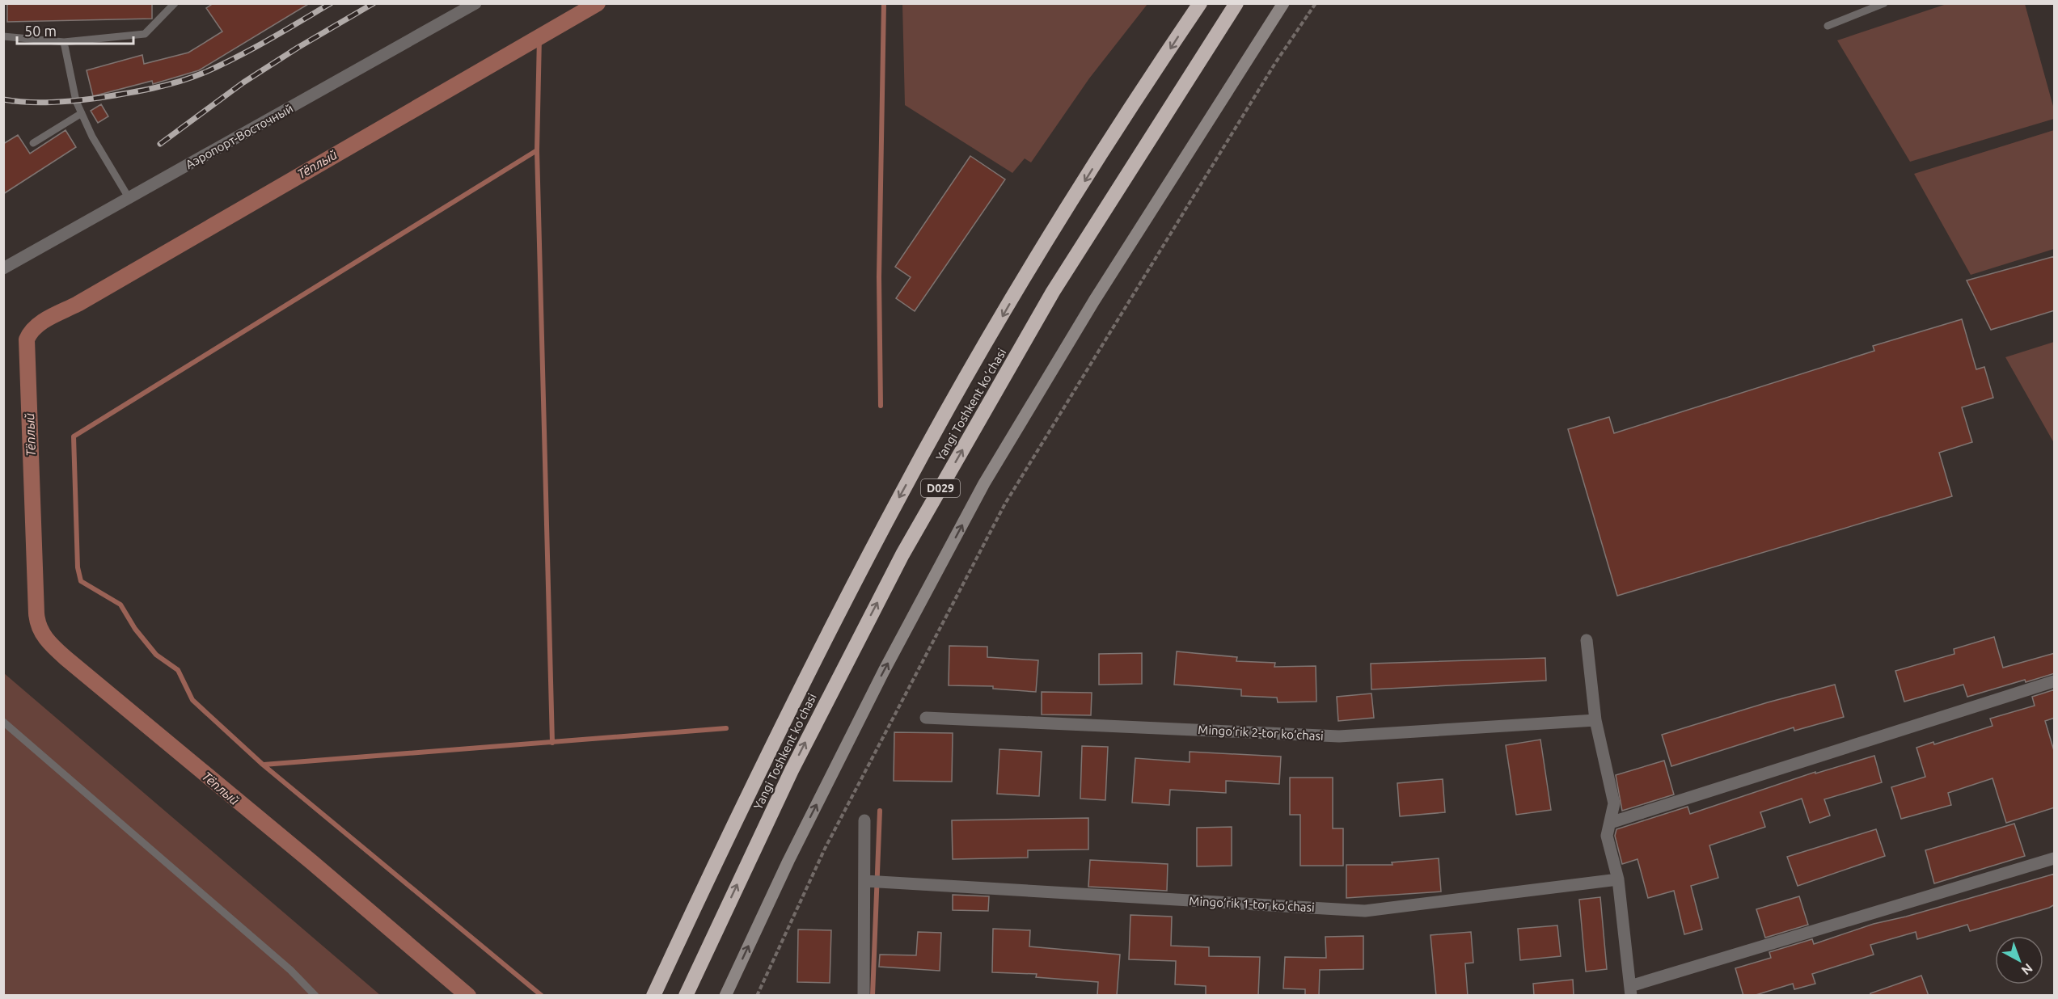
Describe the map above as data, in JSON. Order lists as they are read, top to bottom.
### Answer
{
  "streets": {
    "highway": ["Yangi Toshkent ko‘chasi", "D029"],
    "street": ["Аэропорт-Восточный", "Mingo‘rik 2-tor ko‘chasi", "Mingo‘rik 1-tor ko‘chasi"]
  },
  "water": ["Тёплый"],
  "scale_bar": "50 m",
  "north": "bottom right"
}
